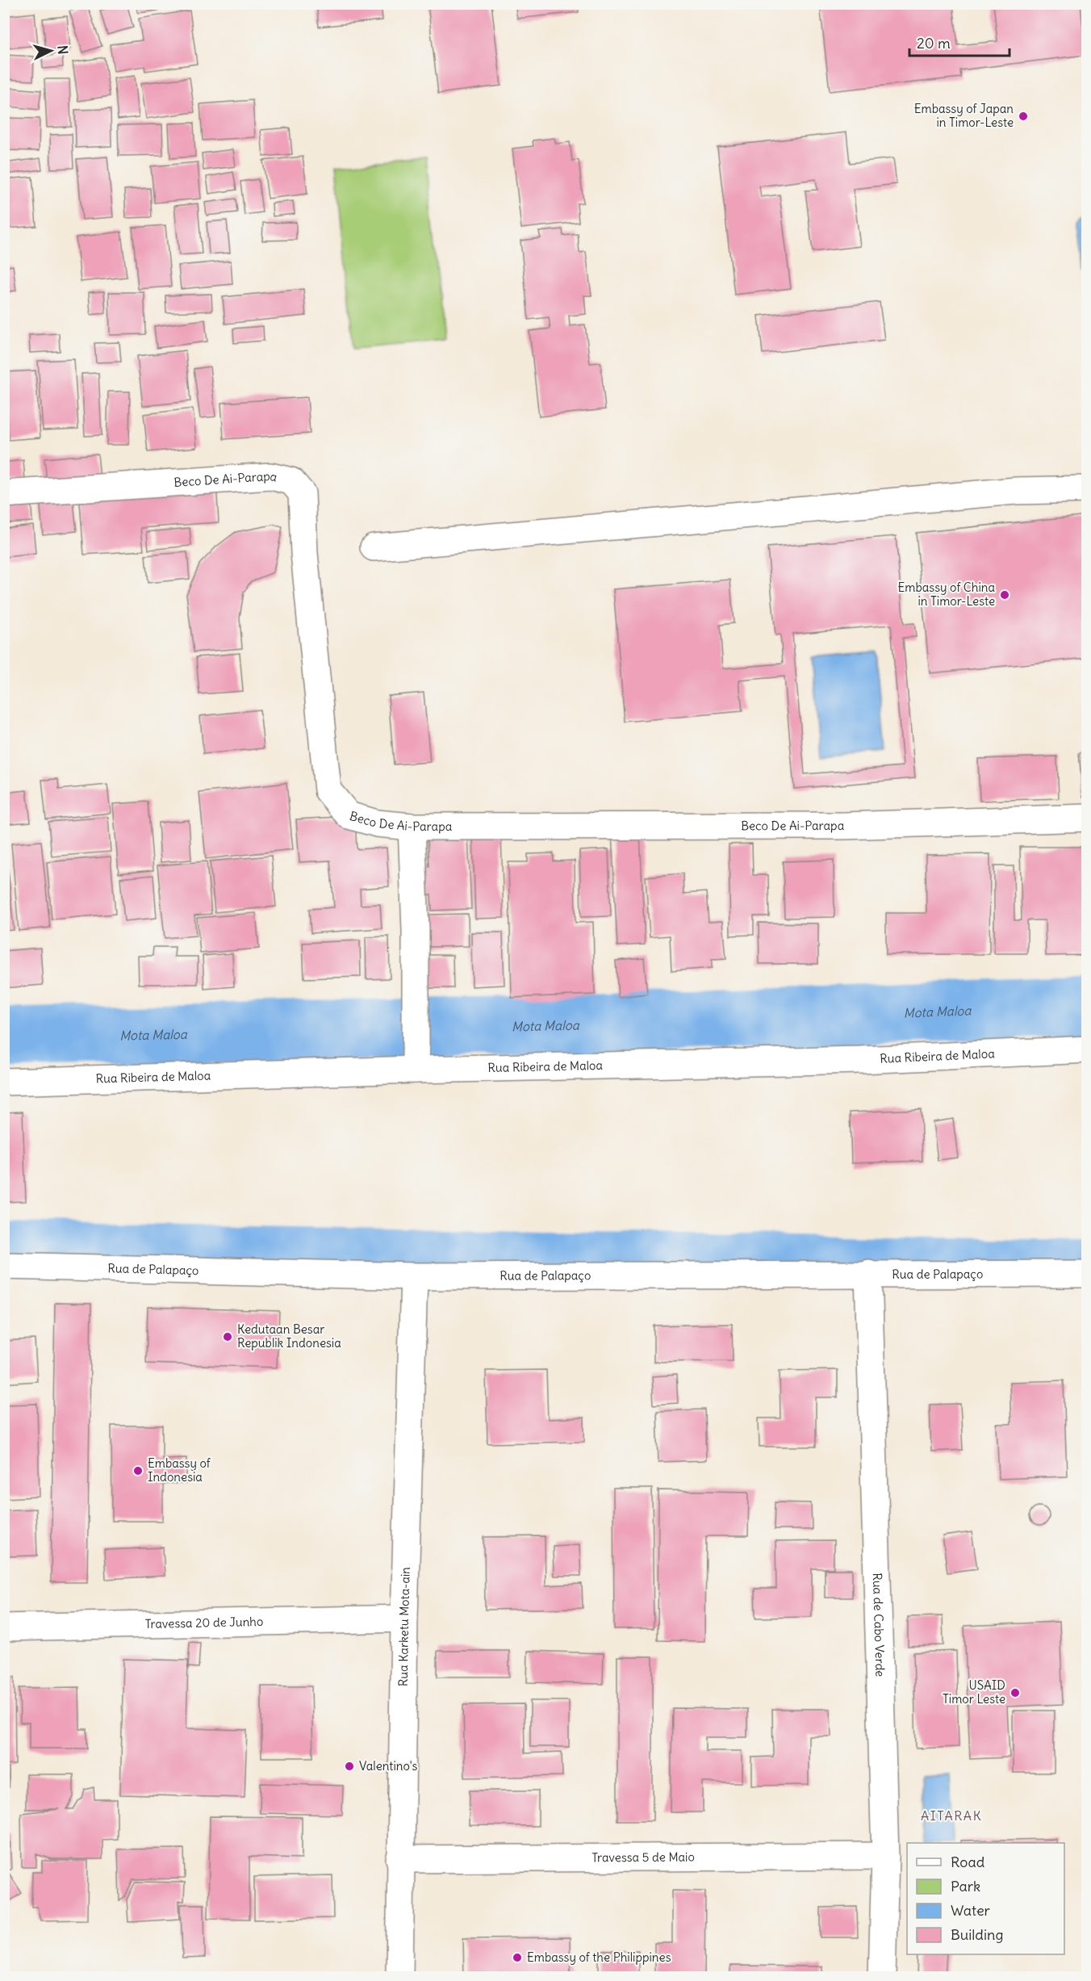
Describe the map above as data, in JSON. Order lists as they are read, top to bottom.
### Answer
{
  "streets": {
    "street": [
      "Beco De Ai-Parapa",
      "Rua Ribeira de Maloa",
      "Rua de Palapaço",
      "Travessa 20 de Junho",
      "Rua de Cabo Verde",
      "Rua Karketu Mota-ain",
      "Travessa 5 de Maio"
    ]
  },
  "crossings": [
    ["Rua de Palapaço", "Rua de Cabo Verde"],
    ["Rua de Palapaço", "Rua Karketu Mota-ain"],
    ["Travessa 20 de Junho", "Rua Karketu Mota-ain"],
    ["Rua de Cabo Verde", "Travessa 5 de Maio"],
    ["Rua Karketu Mota-ain", "Travessa 5 de Maio"]
  ],
  "districts": ["AITARAK"],
  "water": ["Mota Maloa"],
  "places": [
    "Embassy of Japan in Timor-Leste",
    "Embassy of China in Timor-Leste",
    "Kedutaan Besar Republik Indonesia",
    "Embassy of Indonesia",
    "USAID Timor Leste",
    "Valentino's",
    "Embassy of the Philippines"
  ],
  "legend": [
    "Road",
    "Park",
    "Water",
    "Building"
  ],
  "scale_bar": "20 m",
  "north": "right"
}
